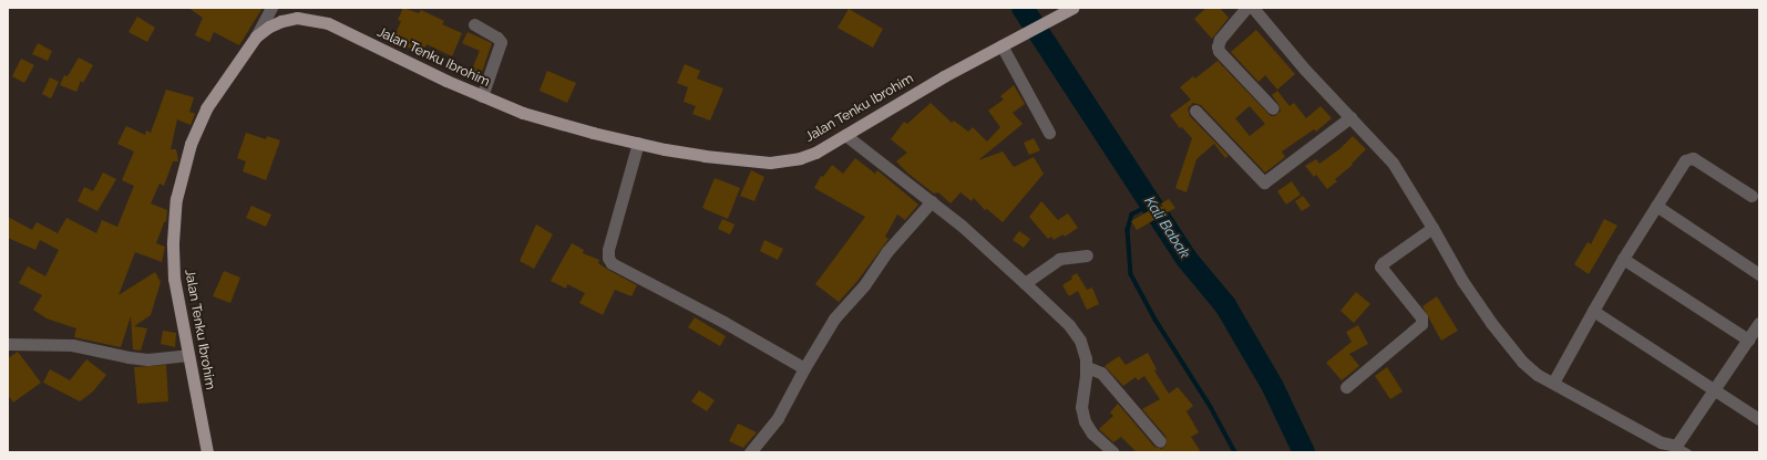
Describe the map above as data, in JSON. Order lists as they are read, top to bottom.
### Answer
{
  "streets": {
    "main road": ["Jalan Tenku Ibrohim"]
  },
  "water": ["Kali Babak"]
}
